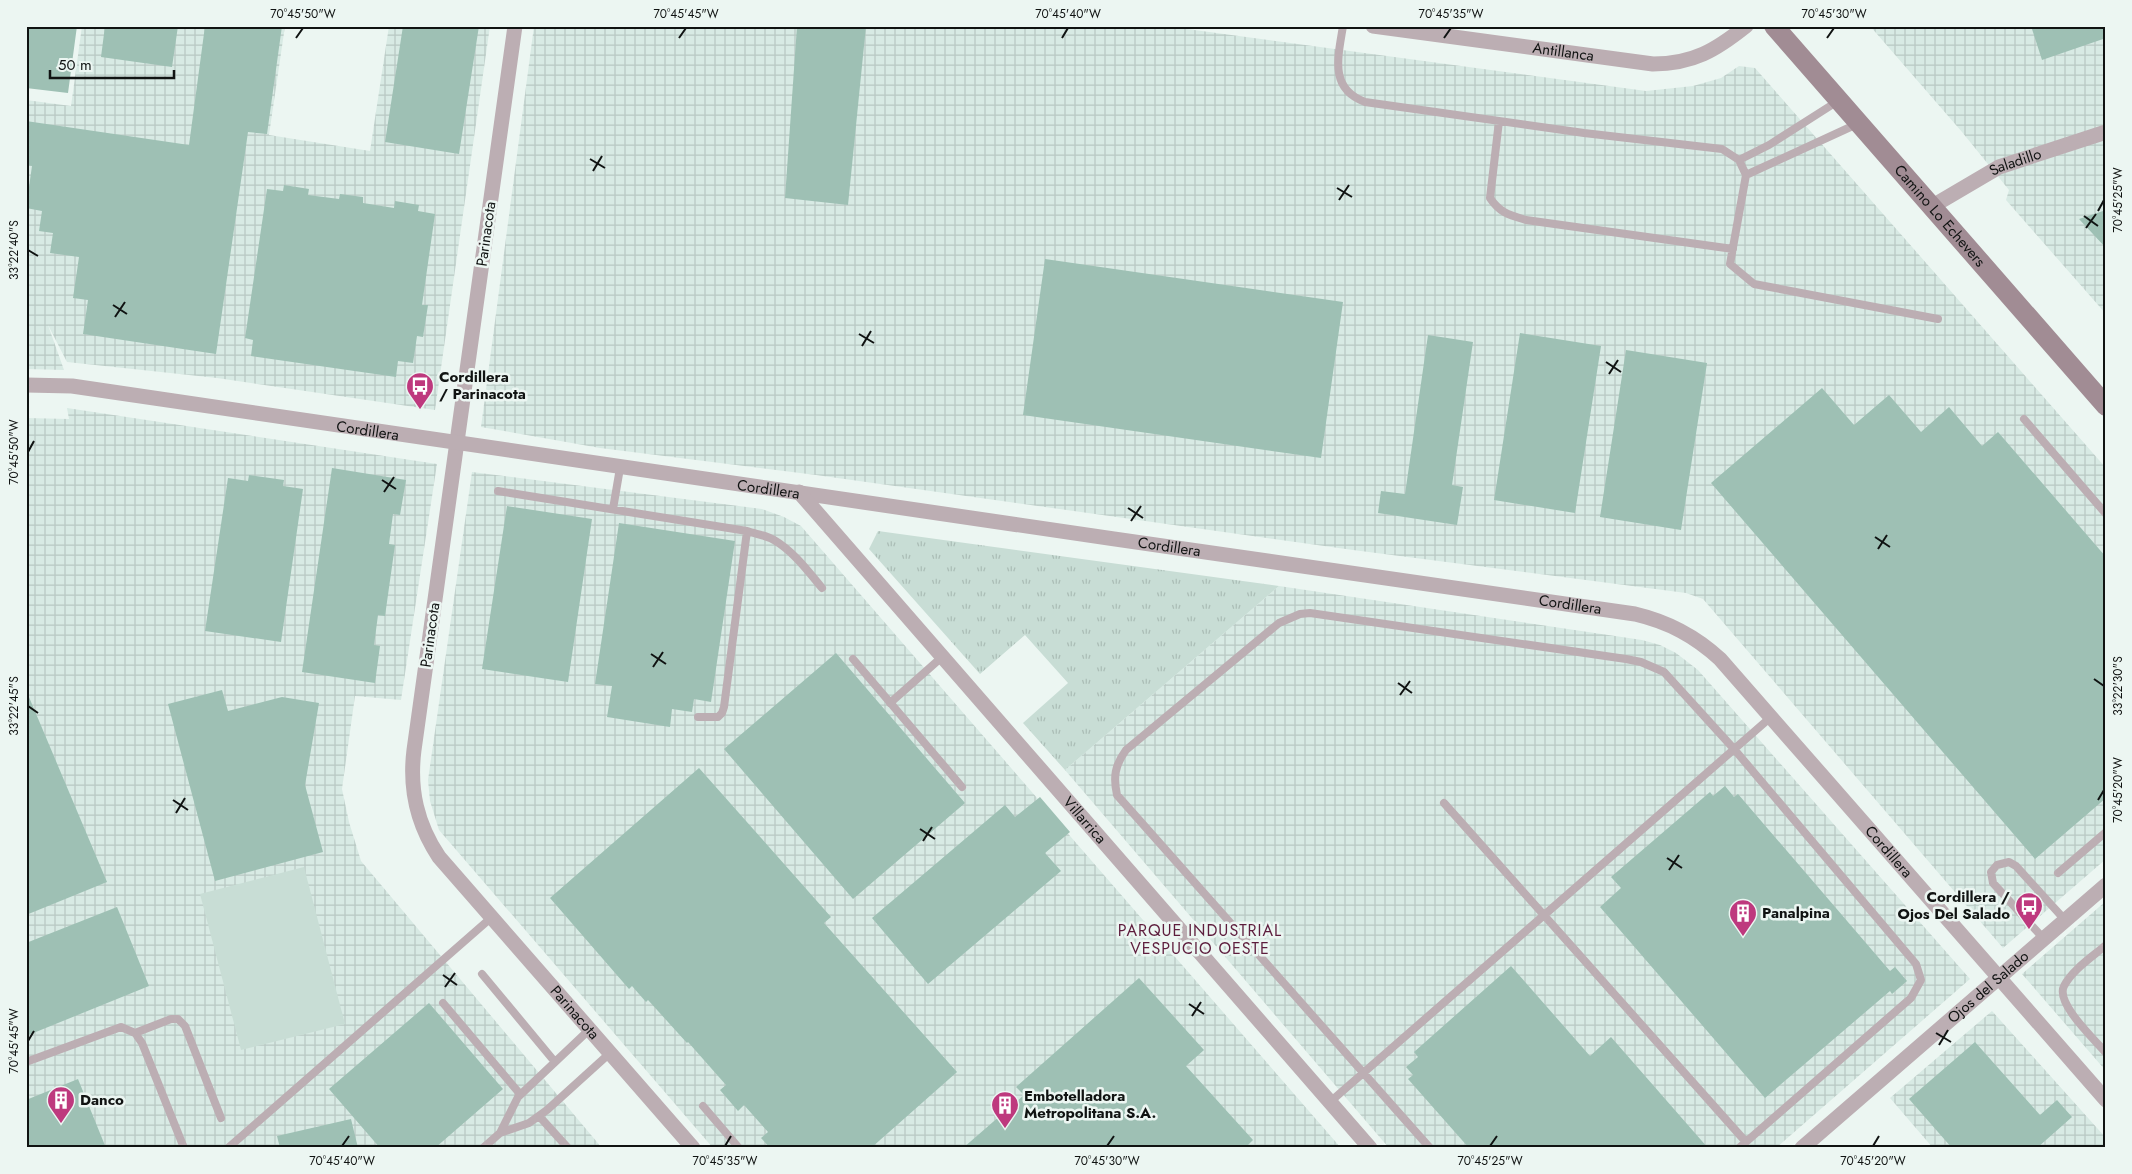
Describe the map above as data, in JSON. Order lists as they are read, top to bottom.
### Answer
{
  "streets": {
    "main road": ["Camino Lo Echevers"],
    "street": [
      "Antillanca",
      "Saladillo",
      "Parinacota",
      "Cordillera",
      "Villarrica",
      "Ojos del Salado"
    ]
  },
  "crossings": [
    ["Saladillo", "Camino Lo Echevers"],
    ["Parinacota", "Cordillera"],
    ["Cordillera", "Villarrica"],
    ["Cordillera", "Ojos del Salado"]
  ],
  "districts": ["PARQUE INDUSTRIAL VESPUCIO OESTE"],
  "places": {
    "bus stop": ["Cordillera / Parinacota", "Cordillera / Ojos Del Salado"],
    "building": ["Panalpina", "Danco", "Embotelladora Metropolitana S.A."]
  },
  "scale_bar": "50 m",
  "coordinates": [
    "70°45'50\"W",
    "70°45'45\"W",
    "70°45'40\"W",
    "70°45'35\"W",
    "70°45'30\"W",
    "70°45'25\"W",
    "33°22'40\"S",
    "33°22'30\"S",
    "33°22'45\"S",
    "70°45'20\"W"
  ]
}
